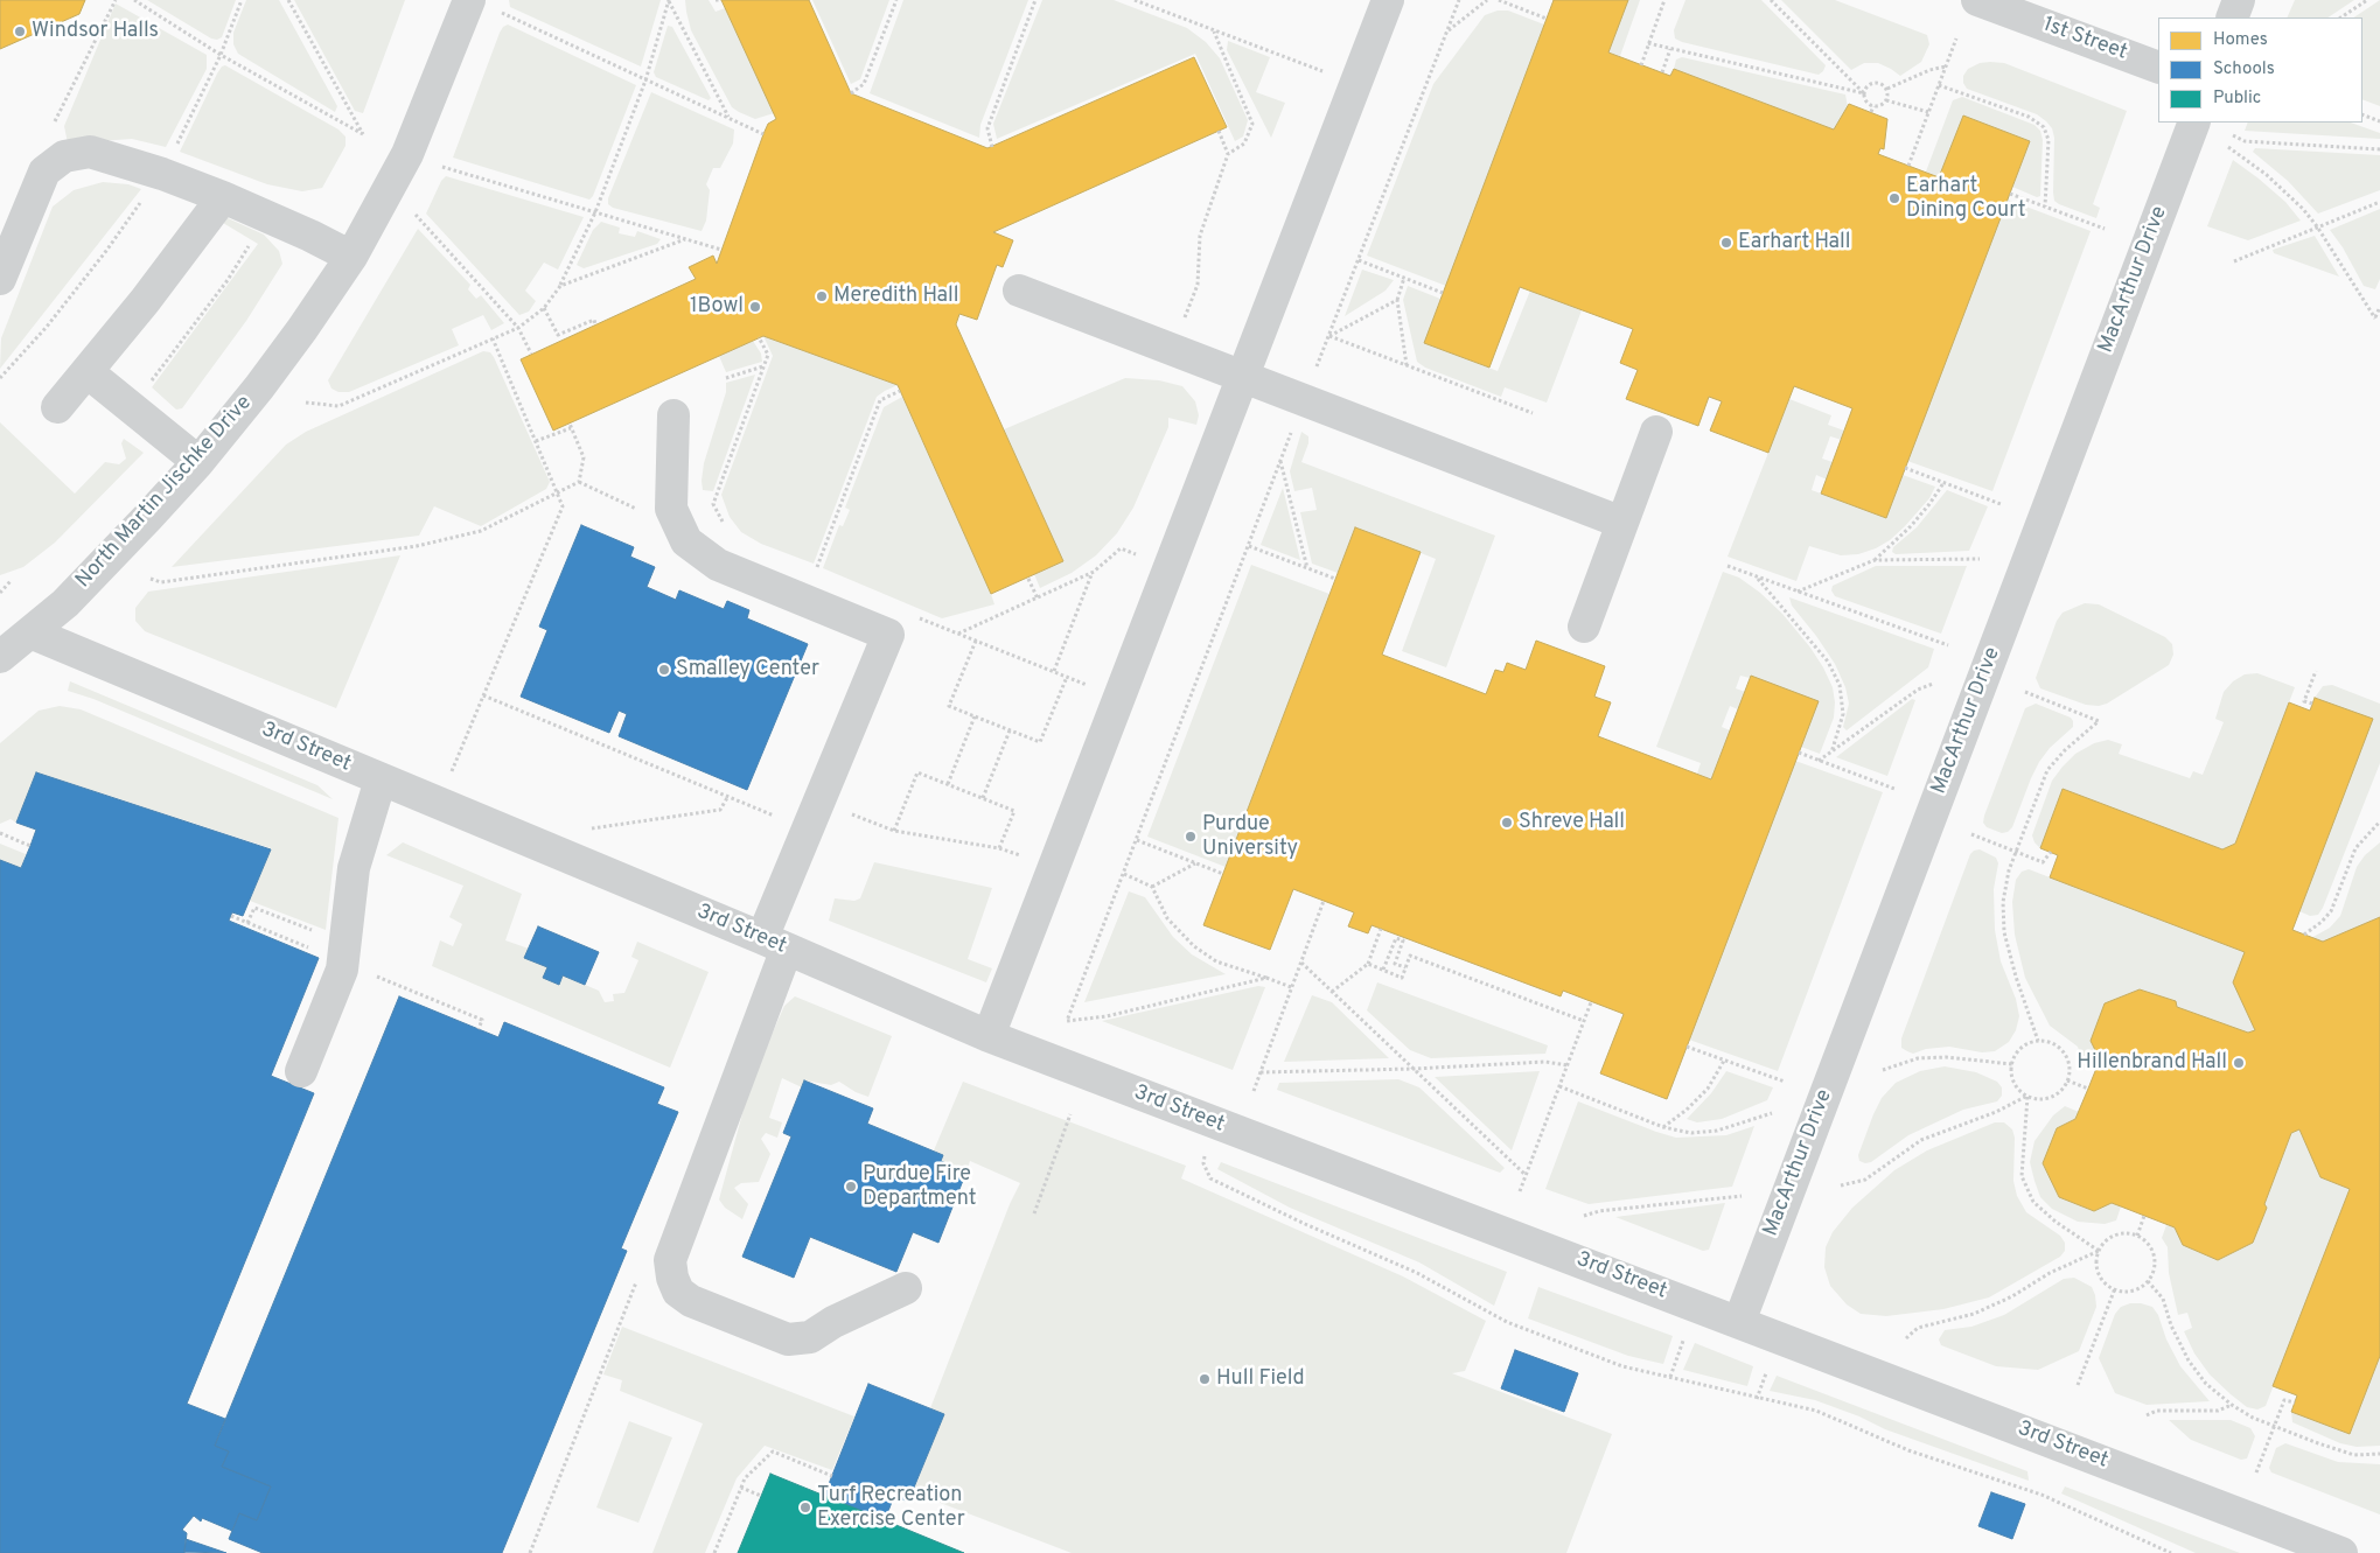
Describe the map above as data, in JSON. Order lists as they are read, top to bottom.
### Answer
{
  "streets": {
    "street": [
      "1st Street",
      "MacArthur Drive",
      "North Martin Jischke Drive",
      "3rd Street"
    ]
  },
  "crossings": [
    ["MacArthur Drive", "3rd Street"],
    ["North Martin Jischke Drive", "3rd Street"]
  ],
  "places": [
    "Windsor Halls",
    "Earhart Dining Court",
    "Earhart Hall",
    "Meredith Hall",
    "1Bowl",
    "Smalley Center",
    "Shreve Hall",
    "Purdue University",
    "Hillenbrand Hall",
    "Purdue Fire Department",
    "Hull Field",
    "Turf Recreation Exercise Center"
  ],
  "legend": ["Homes", "Schools", "Public"]
}
